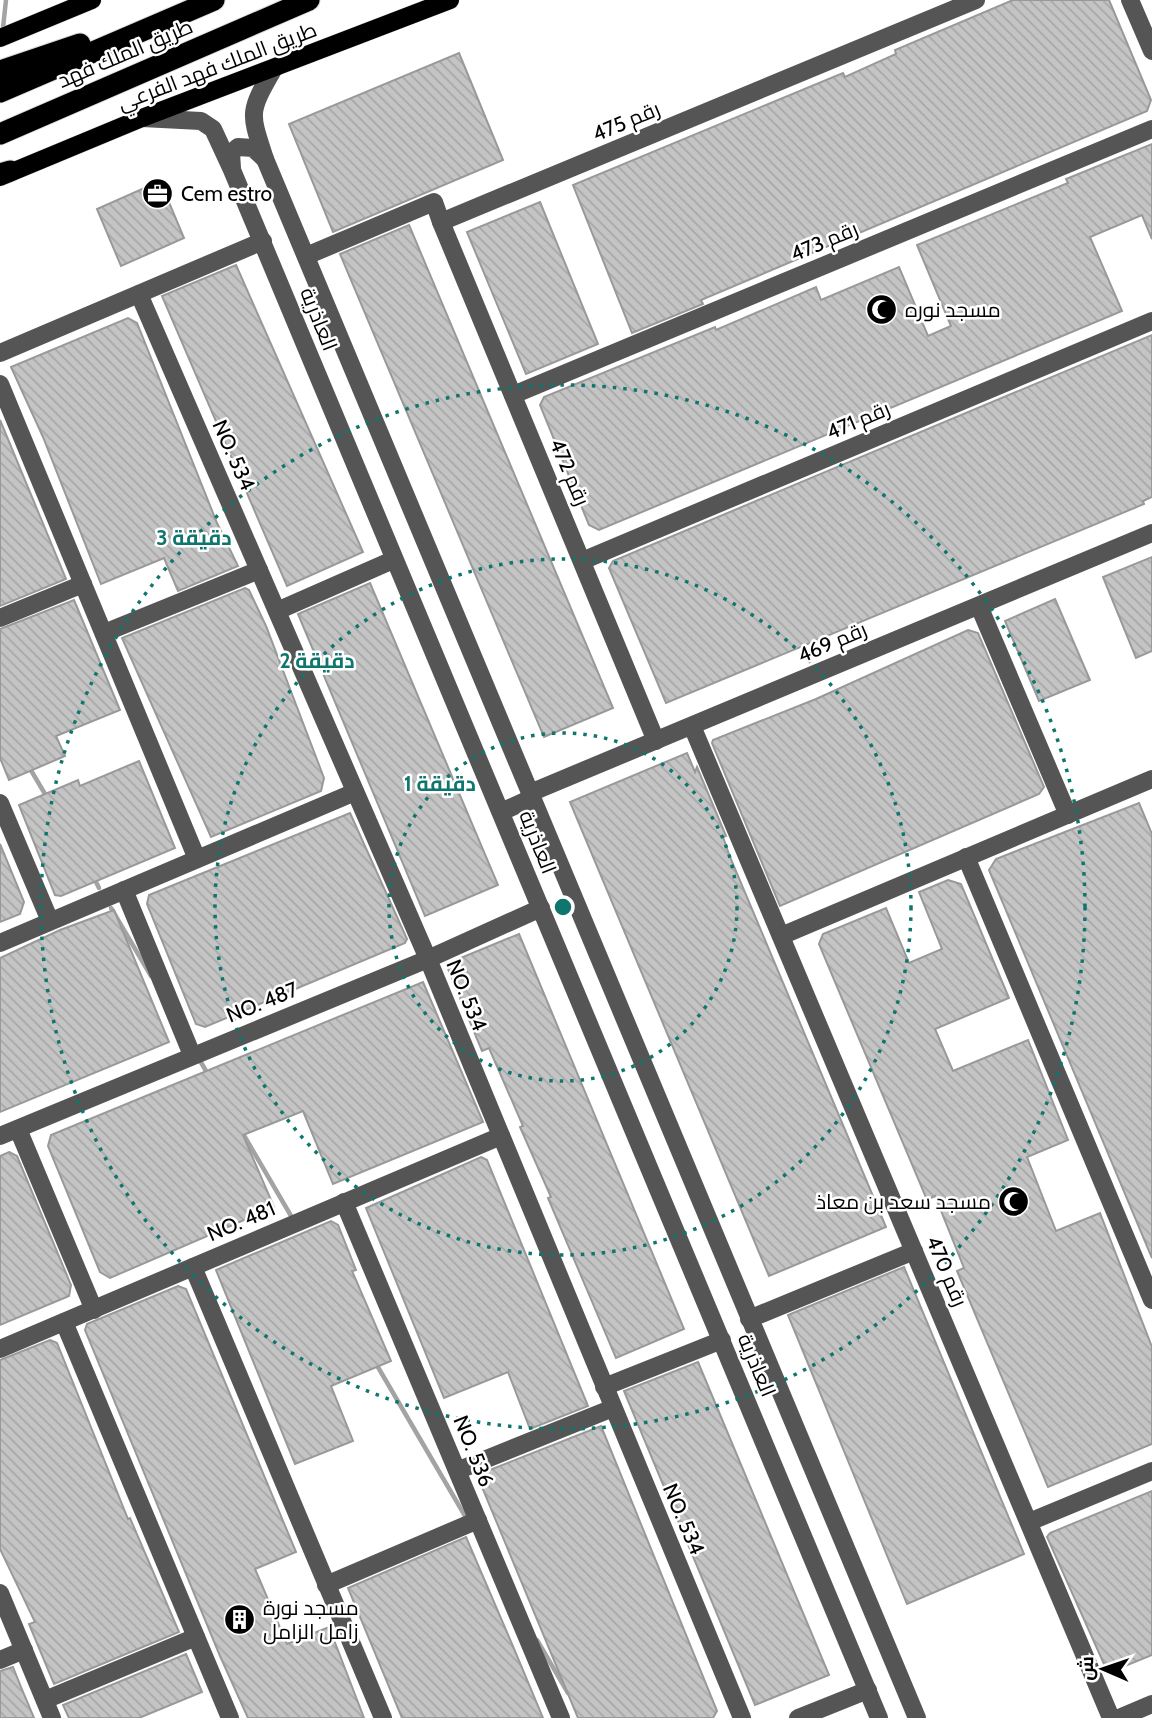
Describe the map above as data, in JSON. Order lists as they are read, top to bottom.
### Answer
{
  "streets": {
    "highway": ["طريق الملك فهد"],
    "main road": ["طريق الملك فهد الفرعي"],
    "street": [
      "رقم 475",
      "رقم 473",
      "العاذرية",
      "رقم 471",
      "NO. 534",
      "رقم 472",
      "رقم 469",
      "NO. 487",
      "NO. 481",
      "رقم 470",
      "NO. 536"
    ]
  },
  "crossings": [
    ["طريق الملك فهد الفرعي", "العاذرية"],
    ["رقم 475", "رقم 472"],
    ["رقم 473", "رقم 472"],
    ["العاذرية", "رقم 469"],
    ["العاذرية", "NO. 487"],
    ["رقم 471", "رقم 472"],
    ["NO. 534", "NO. 487"],
    ["NO. 534", "NO. 481"],
    ["رقم 472", "رقم 469"],
    ["رقم 469", "رقم 470"],
    ["NO. 481", "NO. 536"]
  ],
  "places": {
    "office": ["Cem estro"],
    "mosque": ["مسجد نوره", "مسجد سعد بن معاذ"],
    "building": ["مسجد نورة زامل الزامل"]
  },
  "north": "left",
  "rings": ["3 دقيقة", "2 دقيقة", "1 دقيقة"]
}
